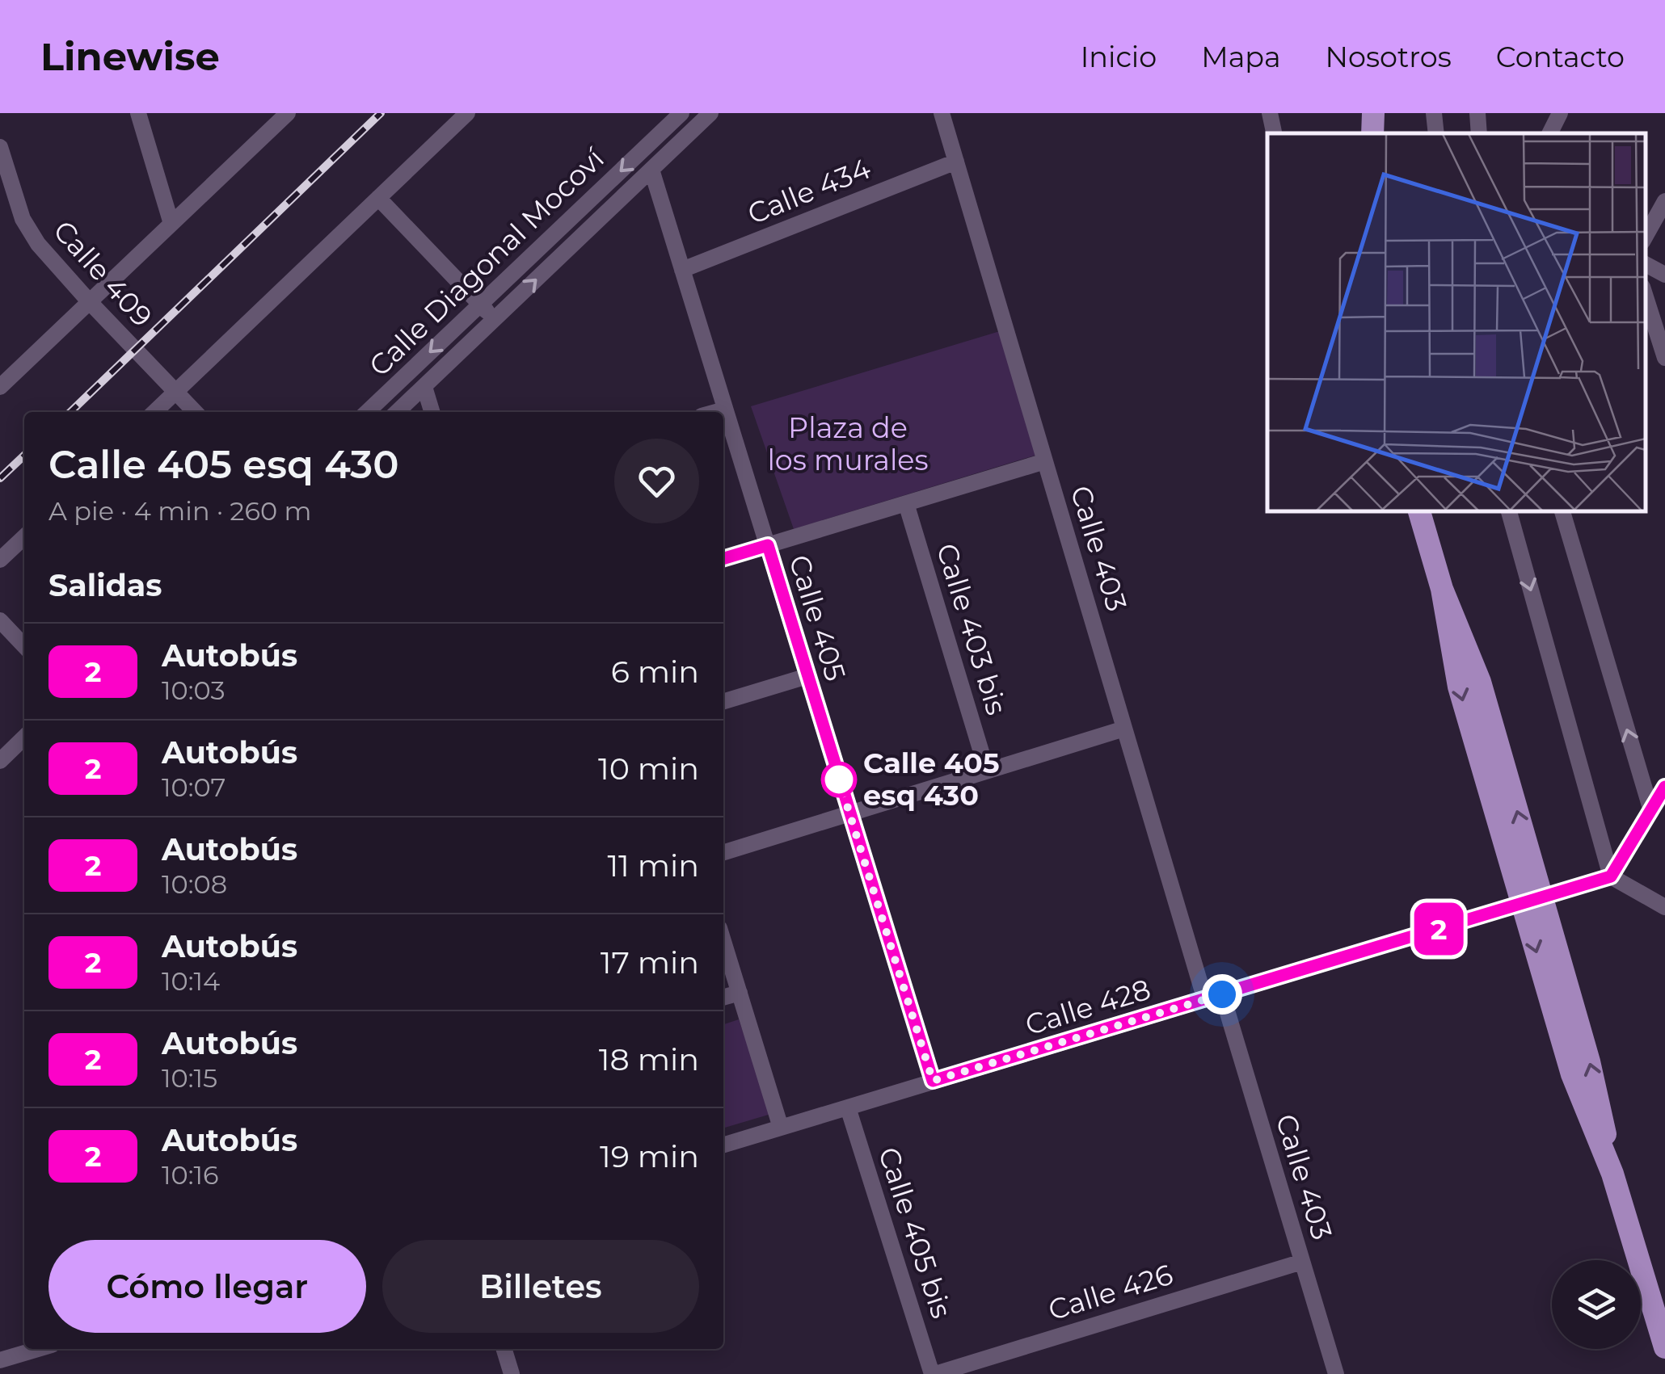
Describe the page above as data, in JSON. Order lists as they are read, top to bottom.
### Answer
{
  "streets": {
    "street": [
      "Calle 434",
      "Calle Diagonal Mocoví",
      "Calle 409",
      "Calle 403",
      "Calle 405",
      "Calle 403 bis",
      "Calle 428",
      "Calle 405 bis",
      "Calle 426"
    ]
  },
  "crossings": [
    ["Calle 434", "Calle 403"],
    ["Calle 434", "Calle 405"],
    ["Calle Diagonal Mocoví", "Calle 405"],
    ["Calle 403", "Calle 428"],
    ["Calle 403", "Calle 426"],
    ["Calle 405", "Calle 428"],
    ["Calle 428", "Calle 405 bis"],
    ["Calle 405 bis", "Calle 426"]
  ],
  "parks": ["Plaza de los murales"],
  "places": ["Calle 405 esq 430"],
  "lines": ["bus line 2"],
  "page": {
    "header": "Linewise",
    "nav": [
      "Inicio",
      "Mapa",
      "Nosotros",
      "Contacto"
    ],
    "on_map": "2",
    "heading": [
      ["Calle 405 esq 430", "A pie · 4 min · 260 m"],
      "Salidas"
    ],
    "list": [
      {
        "mark": "2",
        "name": "Autobús",
        "note": "10:03",
        "value": "6 min"
      },
      {
        "mark": "2",
        "name": "Autobús",
        "note": "10:07",
        "value": "10 min"
      },
      {
        "mark": "2",
        "name": "Autobús",
        "note": "10:08",
        "value": "11 min"
      },
      {
        "mark": "2",
        "name": "Autobús",
        "note": "10:14",
        "value": "17 min"
      },
      {
        "mark": "2",
        "name": "Autobús",
        "note": "10:15",
        "value": "18 min"
      },
      {
        "mark": "2",
        "name": "Autobús",
        "note": "10:16",
        "value": "19 min"
      }
    ],
    "buttons": ["Cómo llegar", "Billetes"]
  }
}
